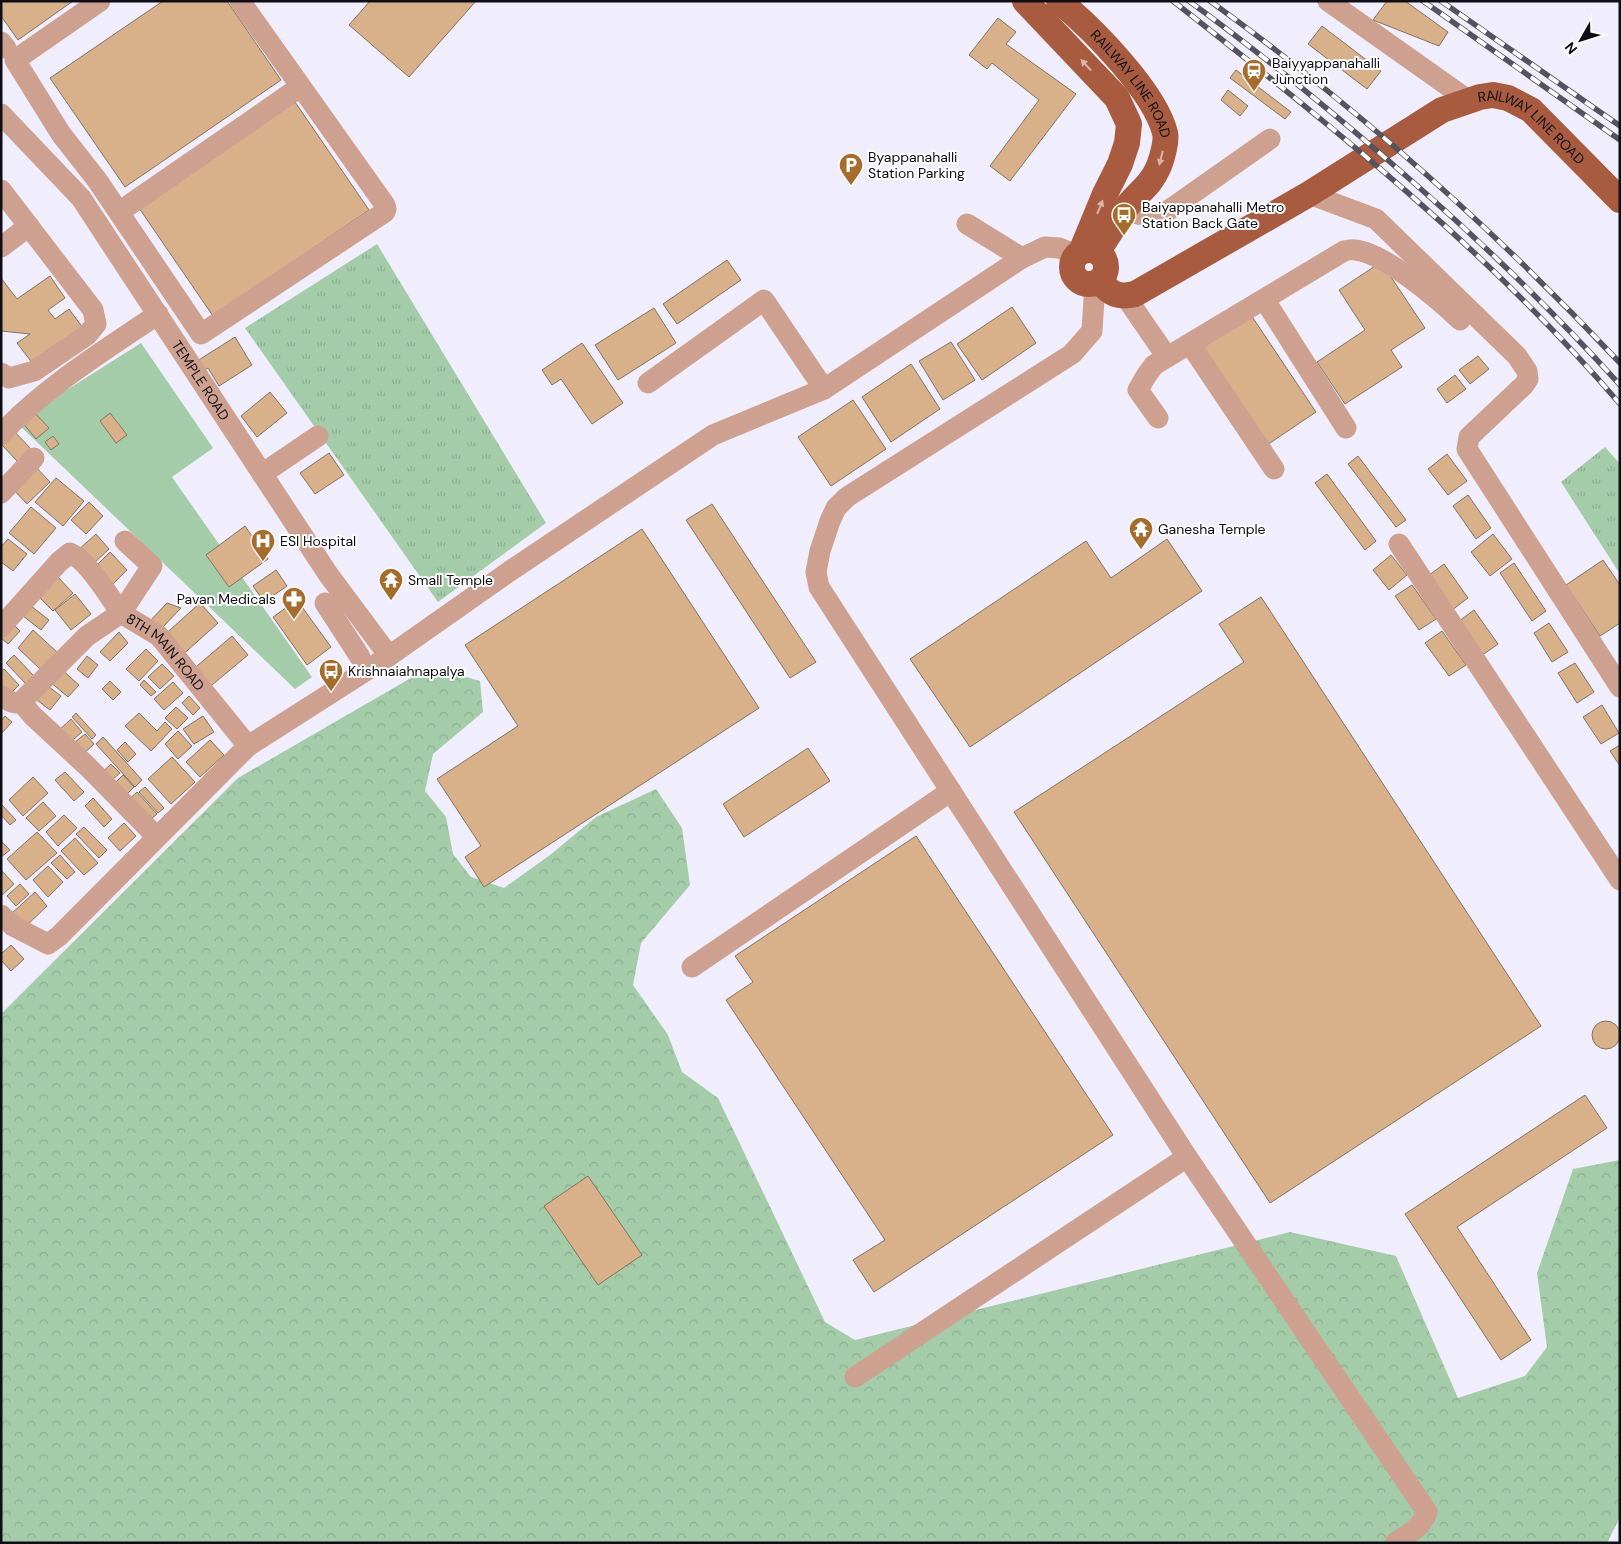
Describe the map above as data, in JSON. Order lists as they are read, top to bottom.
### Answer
{
  "streets": {
    "main road": ["RAILWAY LINE ROAD"],
    "street": ["TEMPLE ROAD", "8TH MAIN ROAD"]
  },
  "places": {
    "station": ["Baiyyappanahalli Junction"],
    "parking": ["Byappanahalli Station Parking"],
    "bus stop": ["Baiyappanahalli Metro Station Back Gate", "Krishnaiahnapalya"],
    "temple": ["Ganesha Temple", "Small Temple"],
    "hospital": ["ESI Hospital"],
    "pharmacy": ["Pavan Medicals"]
  },
  "north": "bottom left"
}
